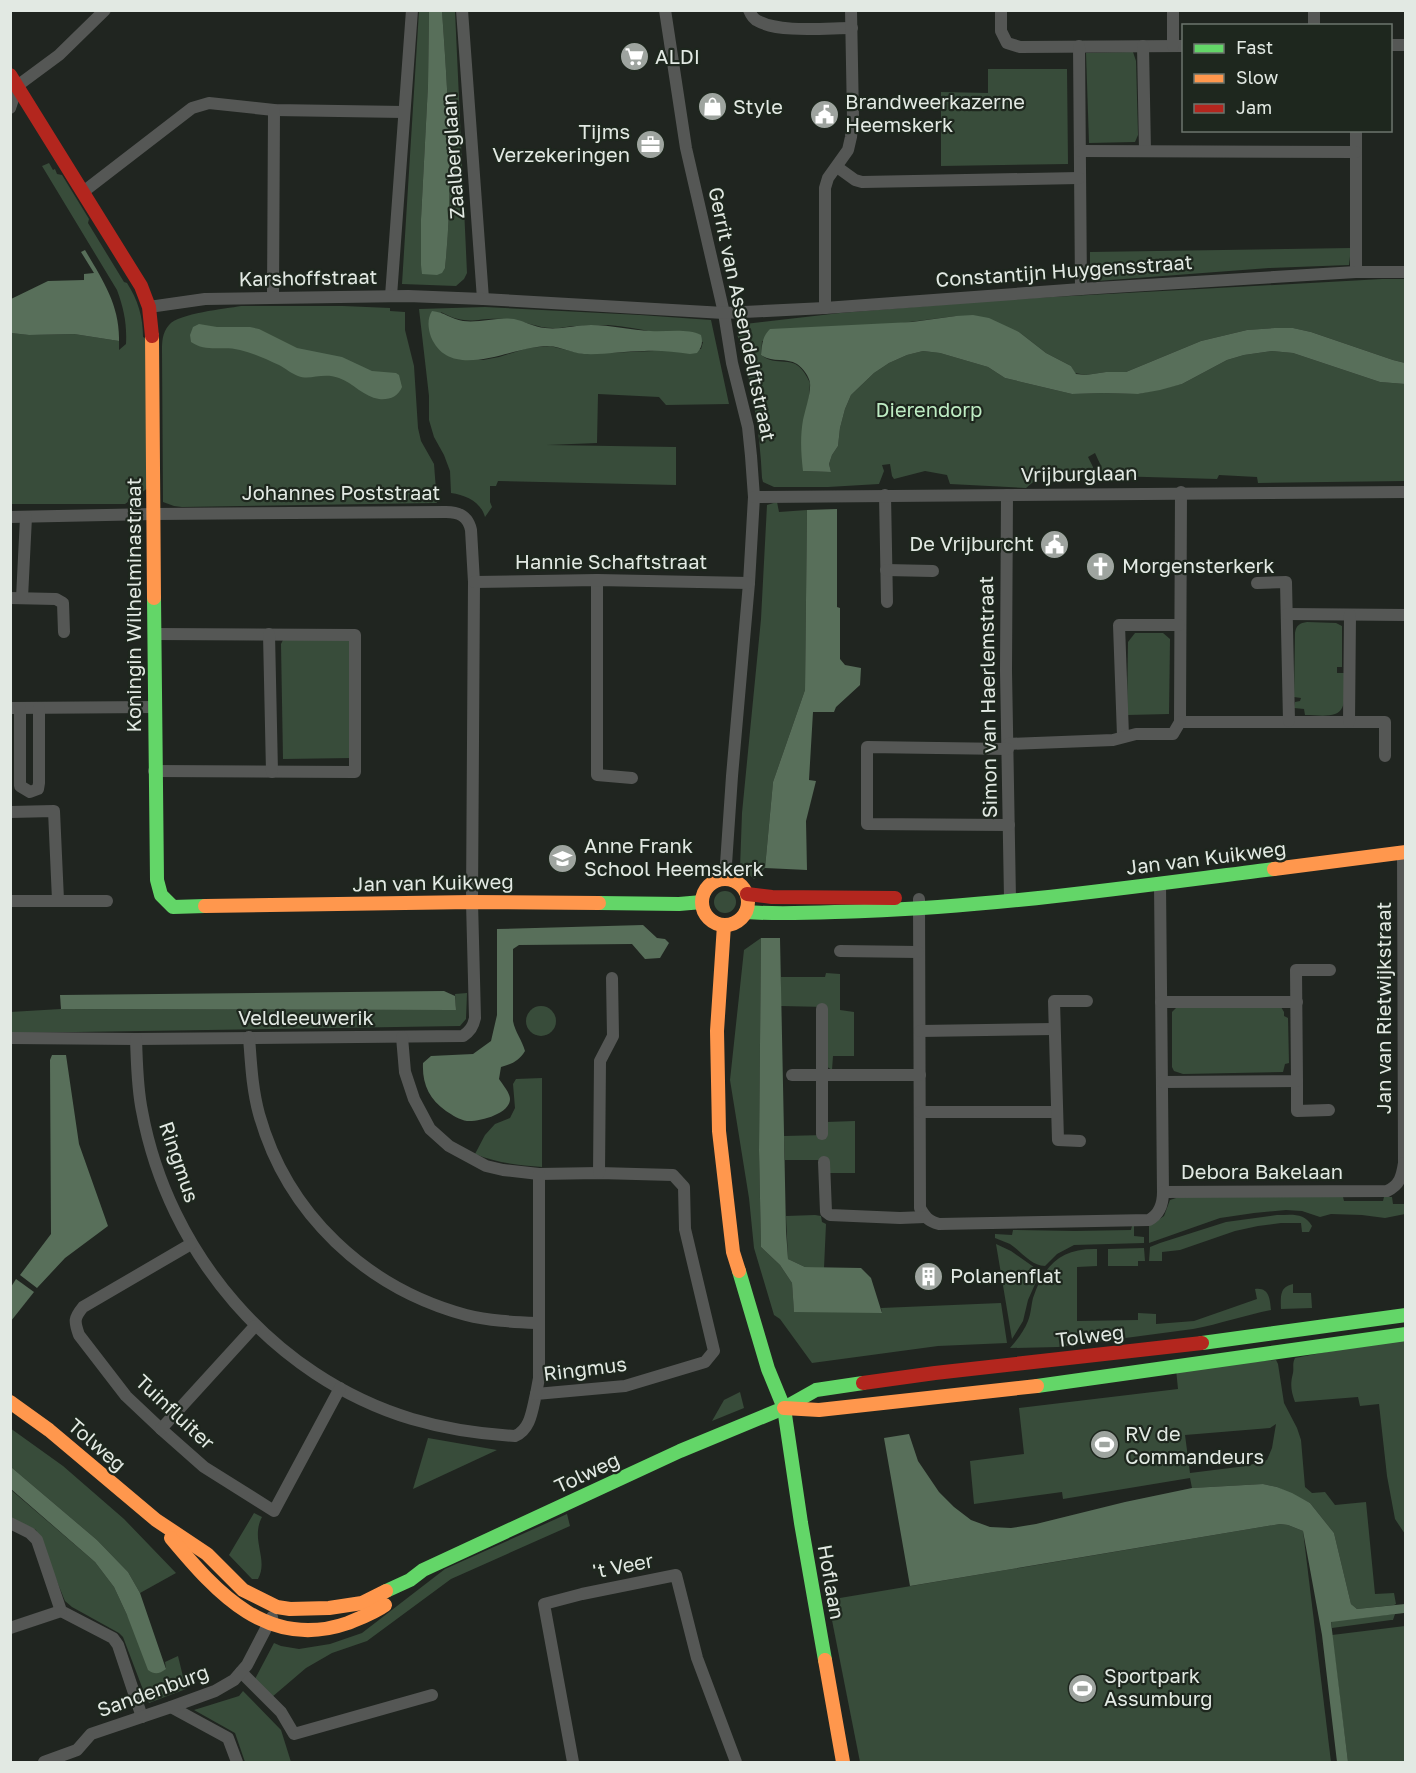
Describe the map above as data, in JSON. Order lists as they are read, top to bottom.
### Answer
{
  "streets": {
    "street": [
      "Zaalberglaan",
      "Constantijn Huygensstraat",
      "Karshoffstraat",
      "Gerrit van Assendelftstraat",
      "Vrijburglaan",
      "Johannes Poststraat",
      "Hannie Schaftstraat",
      "Koningin Wilhelminastraat",
      "Simon van Haerlemstraat",
      "Jan van Kuikweg",
      "Jan van Rietwijkstraat",
      "Veldleeuwerik",
      "Ringmus",
      "Debora Bakelaan",
      "Tolweg",
      "Tuinfluiter",
      "'t Veer",
      "Hoflaan",
      "Sandenburg"
    ]
  },
  "crossings": [
    ["Zaalberglaan", "Karshoffstraat"],
    ["Constantijn Huygensstraat", "Karshoffstraat"],
    ["Constantijn Huygensstraat", "Gerrit van Assendelftstraat"],
    ["Karshoffstraat", "Gerrit van Assendelftstraat"],
    ["Karshoffstraat", "Koningin Wilhelminastraat"],
    ["Gerrit van Assendelftstraat", "Vrijburglaan"],
    ["Gerrit van Assendelftstraat", "Hannie Schaftstraat"],
    ["Gerrit van Assendelftstraat", "Jan van Kuikweg"],
    ["Vrijburglaan", "Simon van Haerlemstraat"],
    ["Johannes Poststraat", "Hannie Schaftstraat"],
    ["Johannes Poststraat", "Koningin Wilhelminastraat"],
    ["Johannes Poststraat", "Jan van Kuikweg"],
    ["Johannes Poststraat", "Veldleeuwerik"],
    ["Koningin Wilhelminastraat", "Jan van Kuikweg"],
    ["Simon van Haerlemstraat", "Jan van Kuikweg"],
    ["Jan van Kuikweg", "Jan van Rietwijkstraat"],
    ["Jan van Kuikweg", "Veldleeuwerik"],
    ["Jan van Rietwijkstraat", "Debora Bakelaan"],
    ["Veldleeuwerik", "Ringmus"],
    ["Ringmus", "Tuinfluiter"],
    ["Tolweg", "Hoflaan"],
    ["Tolweg", "Sandenburg"]
  ],
  "parks": ["Dierendorp"],
  "places": {
    "supermarket": ["ALDI"],
    "shop": ["Style"],
    "public building": ["Brandweerkazerne Heemskerk", "De Vrijburcht"],
    "office": ["Tijms Verzekeringen"],
    "church": ["Morgensterkerk"],
    "school or university": ["Anne Frank School Heemskerk"],
    "building": ["Polanenflat"],
    "sports": ["RV de Commandeurs", "Sportpark Assumburg"]
  },
  "legend": ["Fast", "Slow", "Jam"]
}
